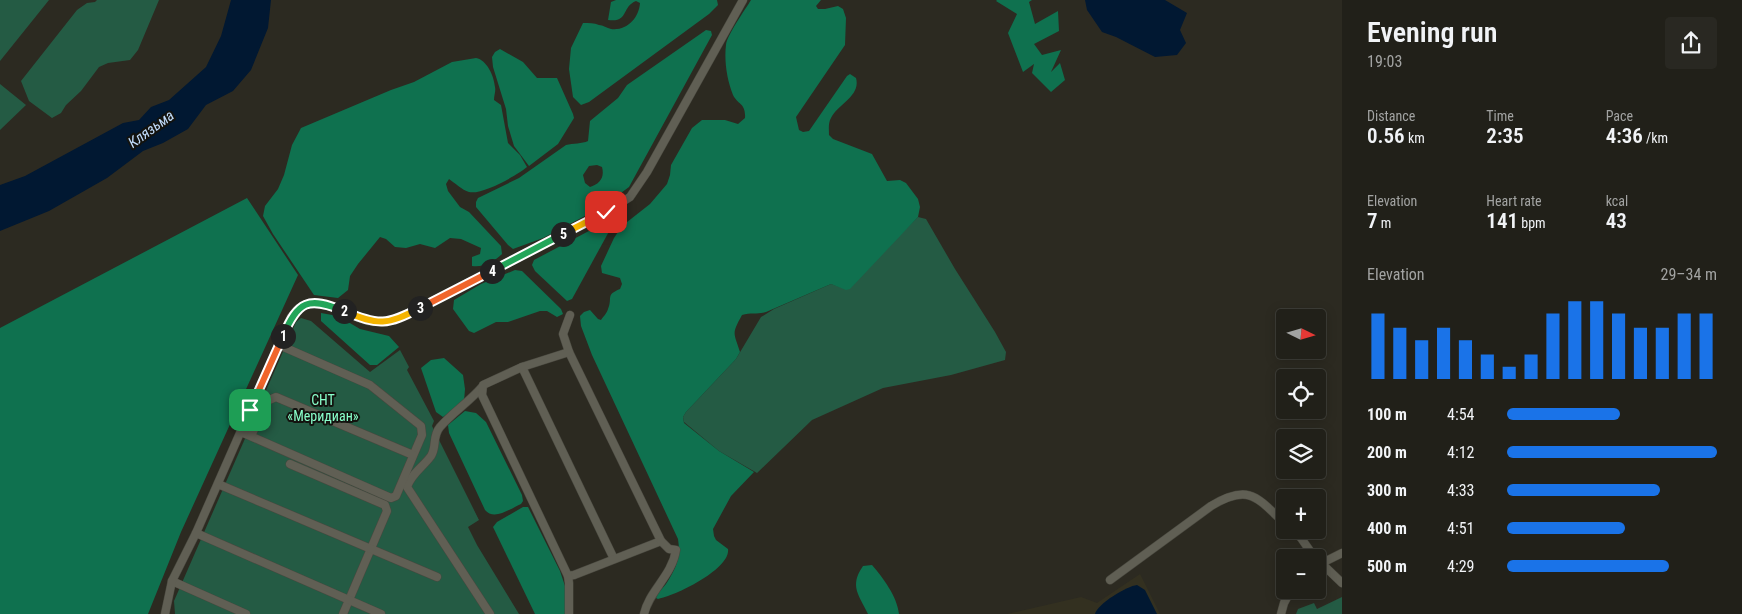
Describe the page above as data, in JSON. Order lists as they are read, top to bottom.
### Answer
{
  "water": ["Клязьма"],
  "parks": ["СНТ «Меридиан»"],
  "north": "right",
  "page": {
    "heading": ["Evening run", "19:03"],
    "stats": [
      ["Distance", "0.56 km"],
      ["Time", "2:35"],
      ["Pace", "4:36 /km"],
      ["Elevation", "7 m"],
      ["Heart rate", "141 bpm"],
      ["kcal", "43"]
    ],
    "pins": [
      "5",
      "4",
      "3",
      "2",
      "1"
    ],
    "chart": ["Elevation", "29–34 m"],
    "map_buttons": ["+", "−"],
    "list": [
      {
        "name": "100 m",
        "note": "4:54"
      },
      {
        "name": "200 m",
        "note": "4:12"
      },
      {
        "name": "300 m",
        "note": "4:33"
      },
      {
        "name": "400 m",
        "note": "4:51"
      },
      {
        "name": "500 m",
        "note": "4:29"
      }
    ]
  }
}
